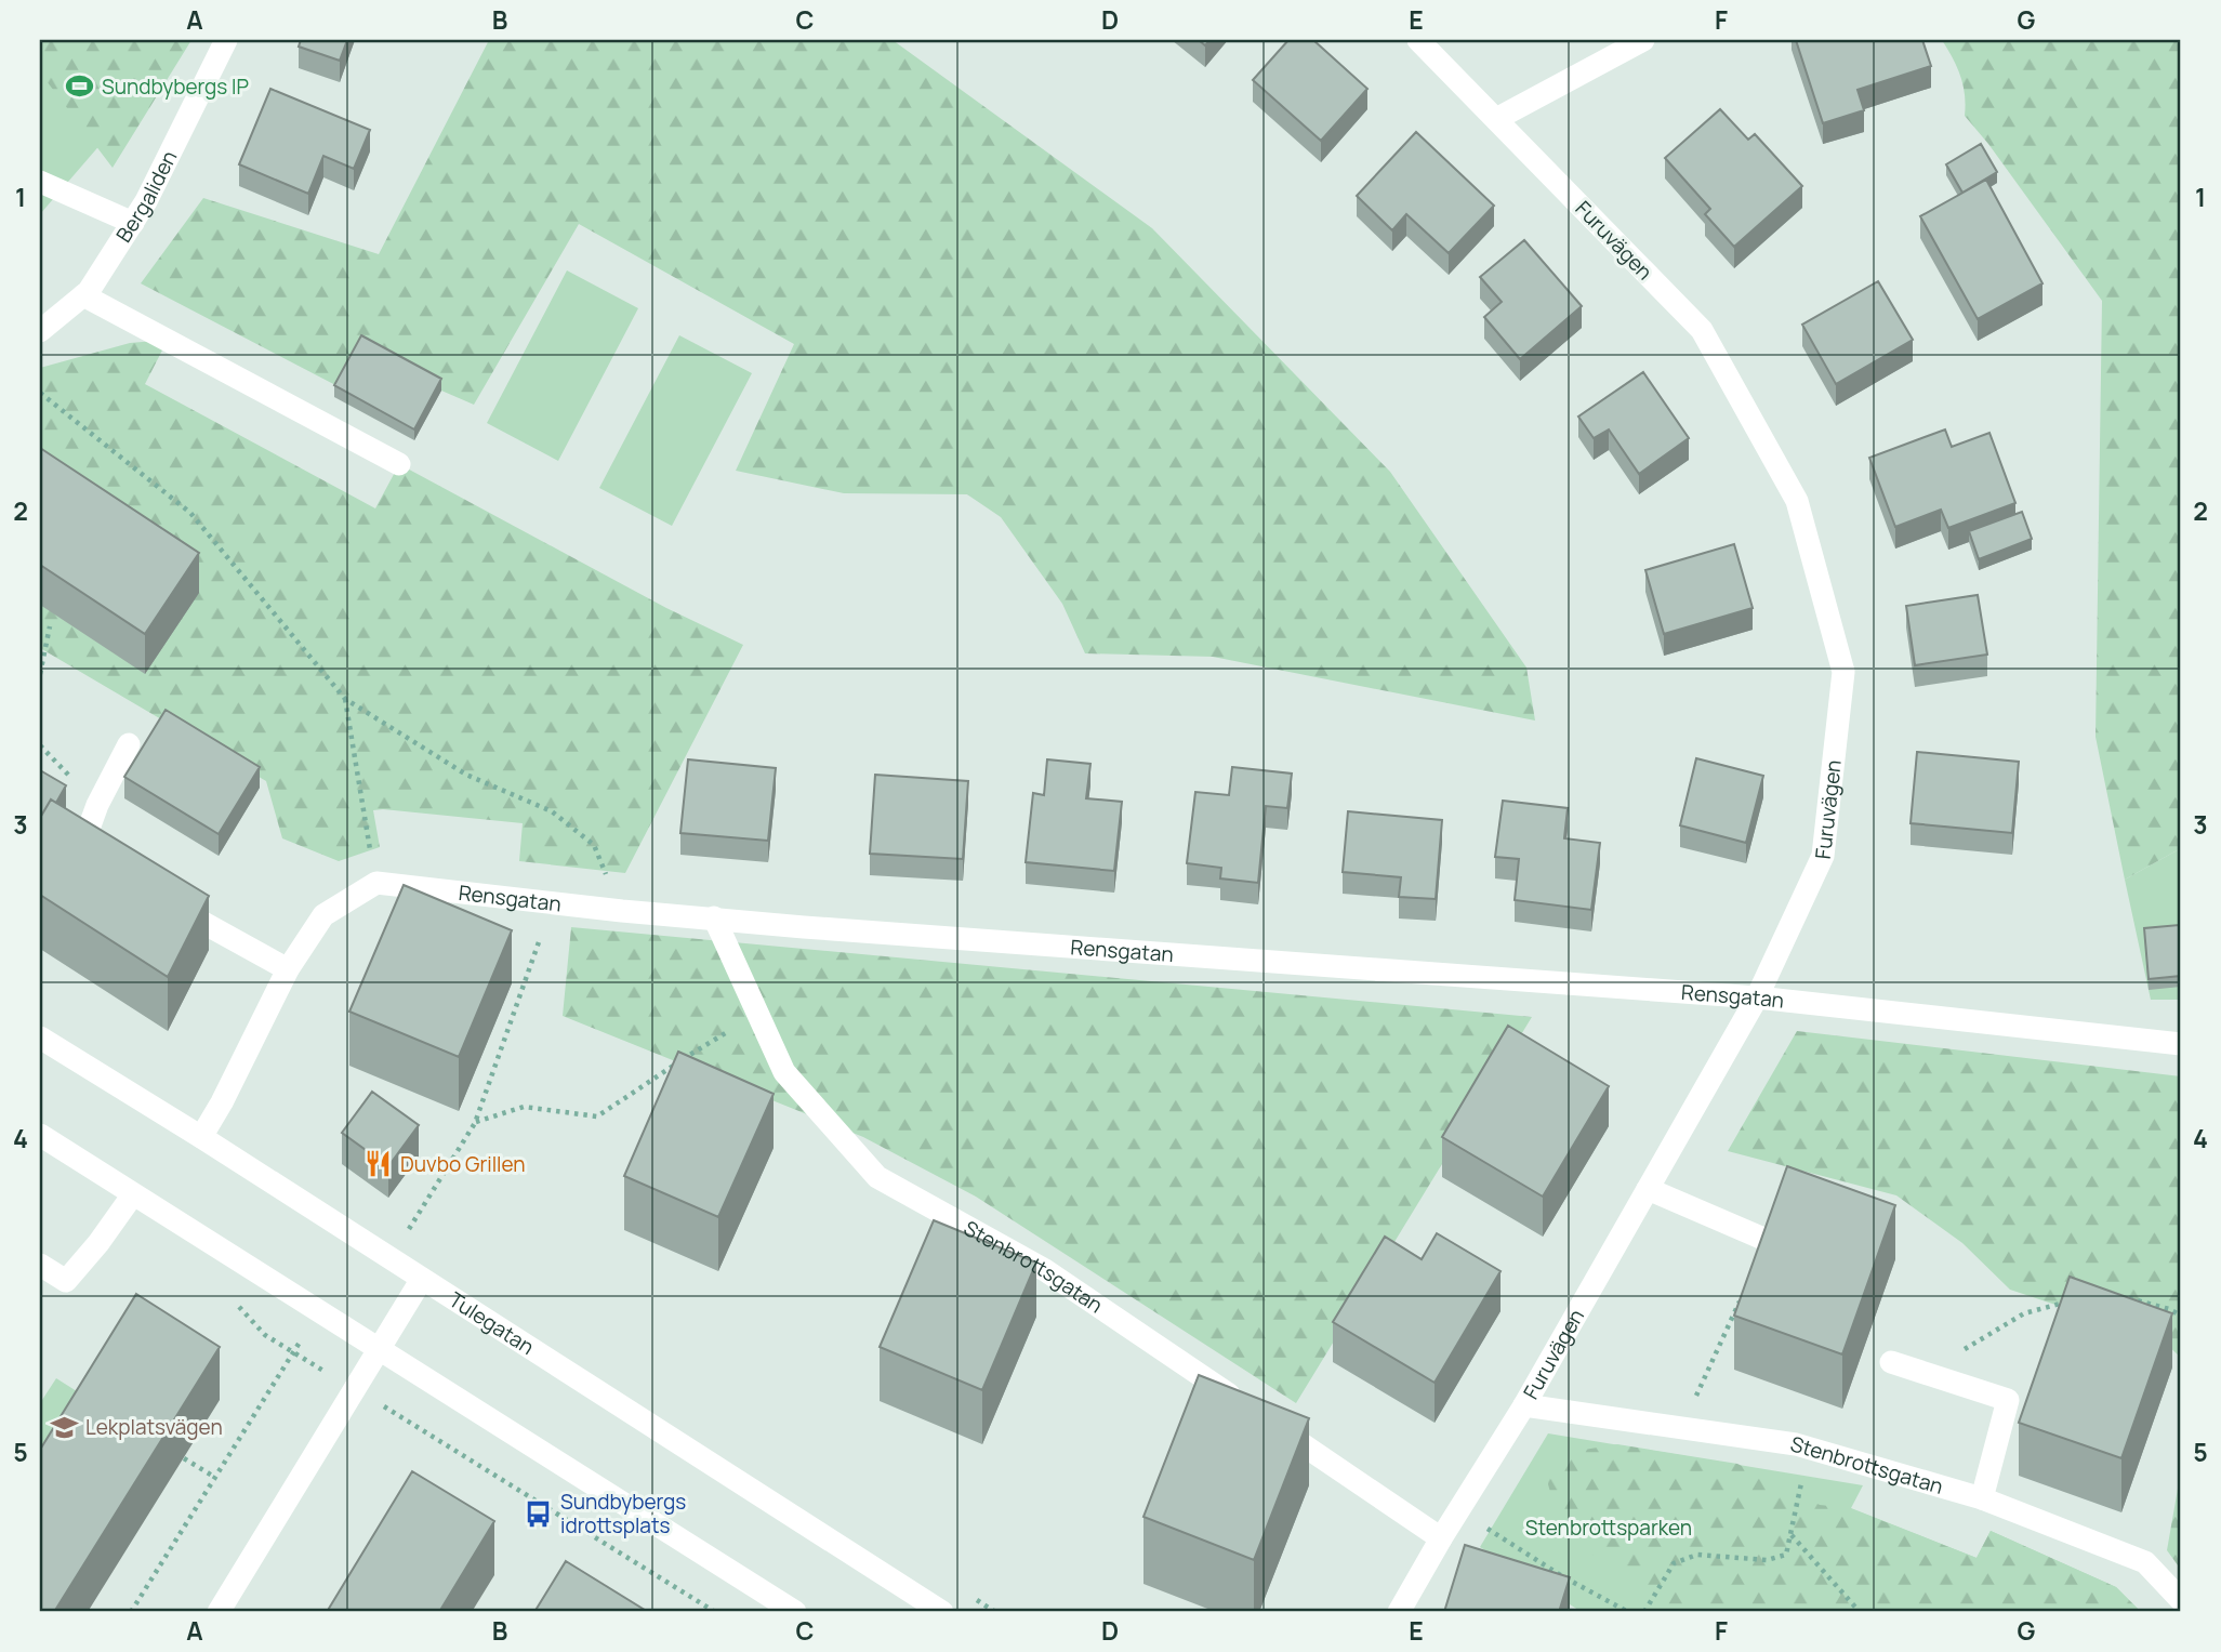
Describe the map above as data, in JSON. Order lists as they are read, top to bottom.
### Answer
{
  "streets": {
    "street": [
      "Bergaliden",
      "Furuvägen",
      "Rensgatan",
      "Stenbrottsgatan",
      "Tulegatan"
    ]
  },
  "crossings": [
    ["Furuvägen", "Rensgatan"],
    ["Furuvägen", "Stenbrottsgatan"],
    ["Rensgatan", "Stenbrottsgatan"]
  ],
  "parks": ["Stenbrottsparken"],
  "places": {
    "sports": ["Sundbybergs IP"],
    "restaurant": ["Duvbo Grillen"],
    "school or university": ["Lekplatsvägen"],
    "bus stop": ["Sundbybergs idrottsplats"]
  },
  "grid": {
    "columns": [
      "A",
      "B",
      "C",
      "D",
      "E",
      "F",
      "G"
    ],
    "rows": [
      "1",
      "2",
      "3",
      "4",
      "5"
    ]
  }
}
